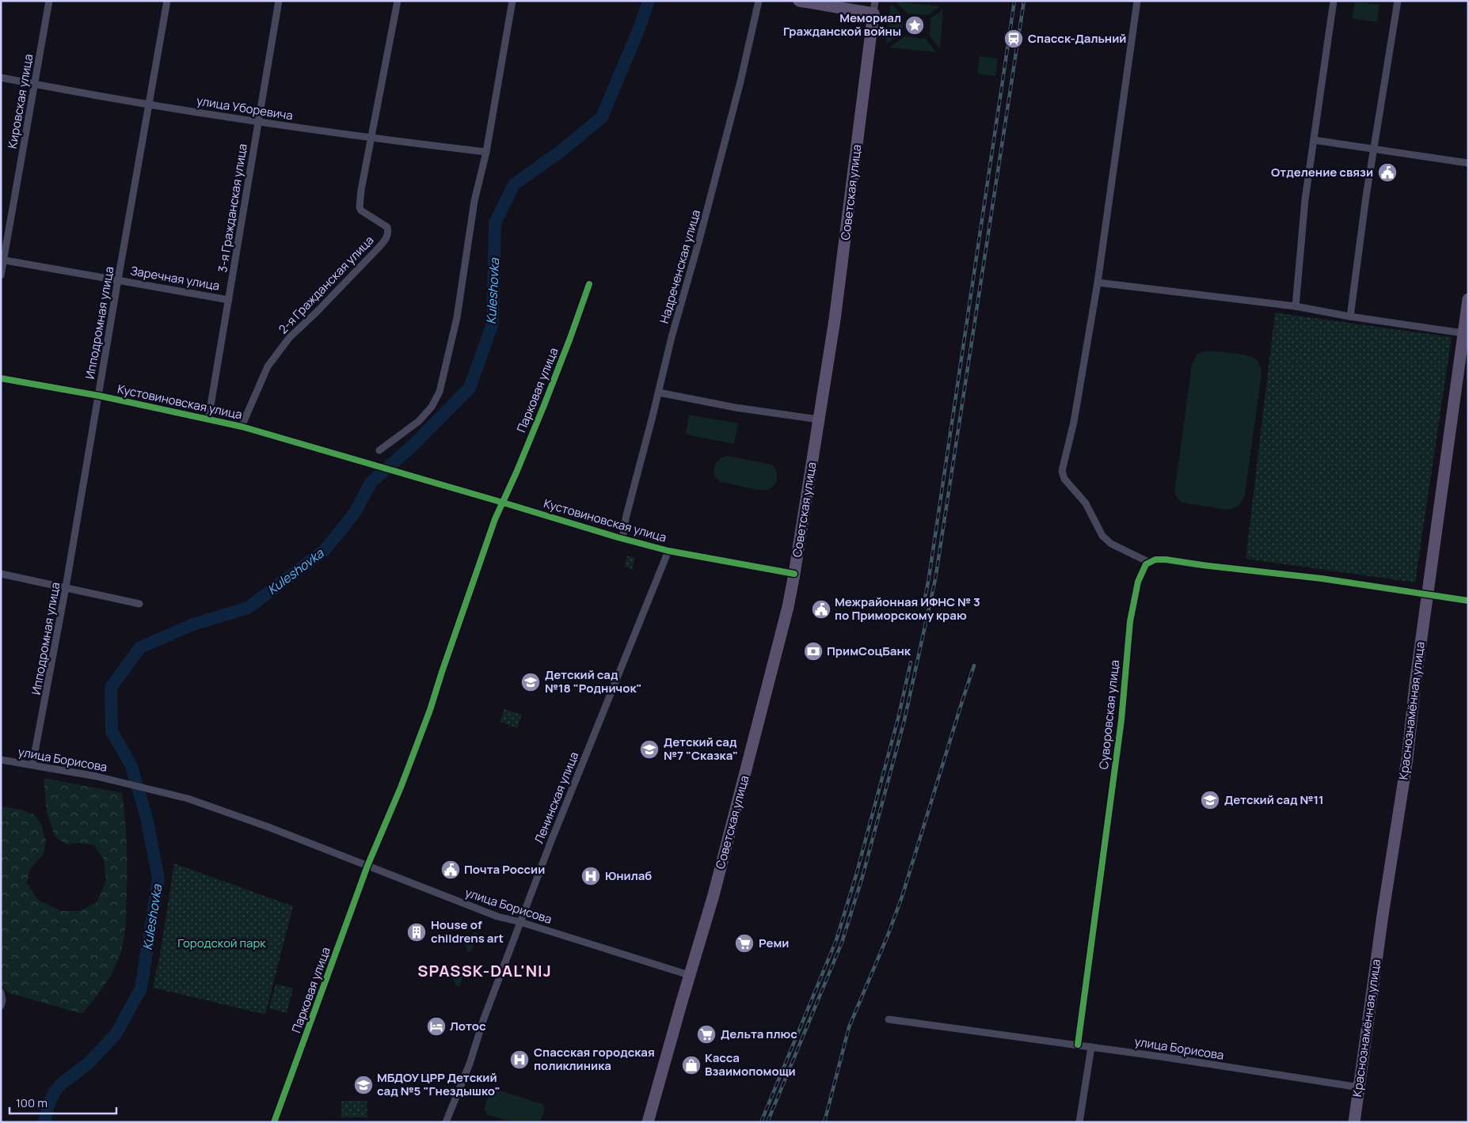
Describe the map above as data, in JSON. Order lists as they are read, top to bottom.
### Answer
{
  "streets": {
    "main road": ["Советская улица", "Краснознамённая улица"],
    "street": [
      "Кировская улица",
      "улица Уборевича",
      "3-я Гражданская улица",
      "Надреченская улица",
      "Заречная улица",
      "2-я Гражданская улица",
      "Ипподромная улица",
      "Парковая улица",
      "Кустовиновская улица",
      "Суворовская улица",
      "улица Борисова",
      "Ленинская улица"
    ]
  },
  "crossings": [
    ["Кировская улица", "улица Уборевича"],
    ["Кировская улица", "Заречная улица"],
    ["улица Уборевича", "3-я Гражданская улица"],
    ["улица Уборевича", "2-я Гражданская улица"],
    ["улица Уборевича", "Ипподромная улица"],
    ["Советская улица", "Кустовиновская улица"],
    ["Советская улица", "улица Борисова"],
    ["3-я Гражданская улица", "Заречная улица"],
    ["3-я Гражданская улица", "Кустовиновская улица"],
    ["Надреченская улица", "Кустовиновская улица"],
    ["Заречная улица", "Ипподромная улица"],
    ["2-я Гражданская улица", "Кустовиновская улица"],
    ["Ипподромная улица", "Кустовиновская улица"],
    ["Ипподромная улица", "улица Борисова"],
    ["Парковая улица", "Кустовиновская улица"],
    ["Парковая улица", "улица Борисова"],
    ["Кустовиновская улица", "Ленинская улица"],
    ["Краснознамённая улица", "улица Борисова"],
    ["Суворовская улица", "улица Борисова"],
    ["улица Борисова", "Ленинская улица"]
  ],
  "districts": ["SPASSK-DAL'NIJ"],
  "water": ["Kuleshovka"],
  "parks": ["Городской парк"],
  "places": {
    "place": ["Мемориал Гражданской войны"],
    "station": ["Спасск-Дальний"],
    "public building": ["Отделение связи", "Межрайонная ИФНС № 3 по Приморскому краю", "Почта России"],
    "bank": ["ПримСоцБанк"],
    "school or university": [
      "Детский сад №18 \"Родничок\"",
      "Детский сад №7 \"Сказка\"",
      "Детский сад №11",
      "МБДОУ ЦРР Детский сад №5 \"Гнездышко\""
    ],
    "hospital": ["Юнилаб", "Спасская городская поликлиника"],
    "building": ["House of childrens art"],
    "supermarket": ["Реми", "Дельта плюс"],
    "hotel": ["Лотос"],
    "shop": ["Касса Взаимопомощи"]
  },
  "scale_bar": "100 m"
}
